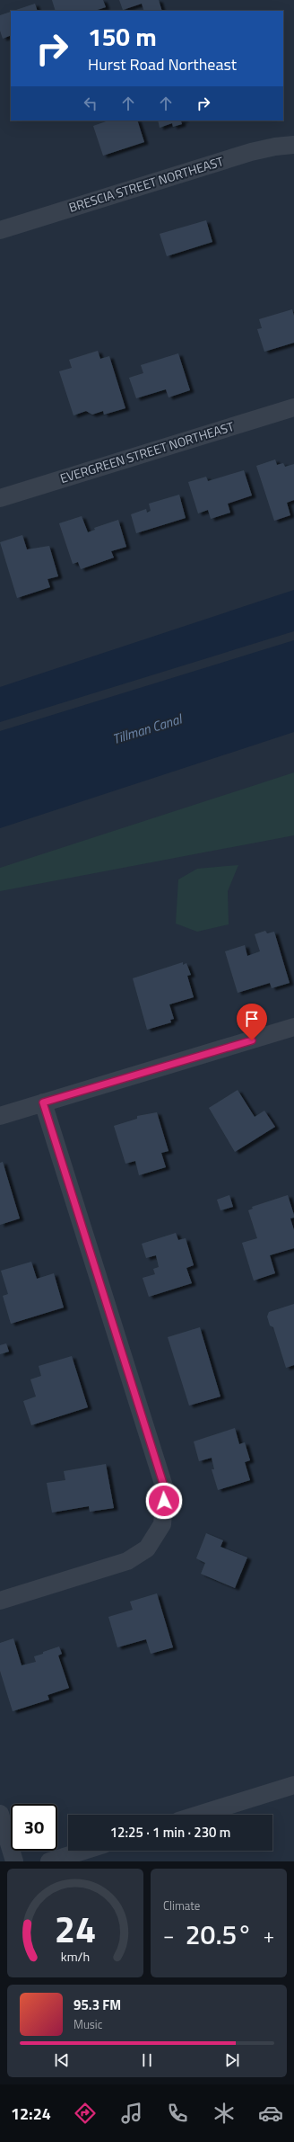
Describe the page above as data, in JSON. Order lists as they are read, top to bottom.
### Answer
{
  "streets": {
    "street": ["BRESCIA STREET NORTHEAST", "EVERGREEN STREET NORTHEAST"]
  },
  "water": ["Tillman Canal"],
  "page": {
    "turn": ["150 m", "Hurst Road Northeast"],
    "limit": "30",
    "trip": "12:25 · 1 min · 230 m",
    "tile": "Climate",
    "heat": ["−", "20.5°", "+"],
    "song": ["95.3 FM", "Music"],
    "tabs": "12:24",
    "gauge": ["24", "km/h"]
  }
}
